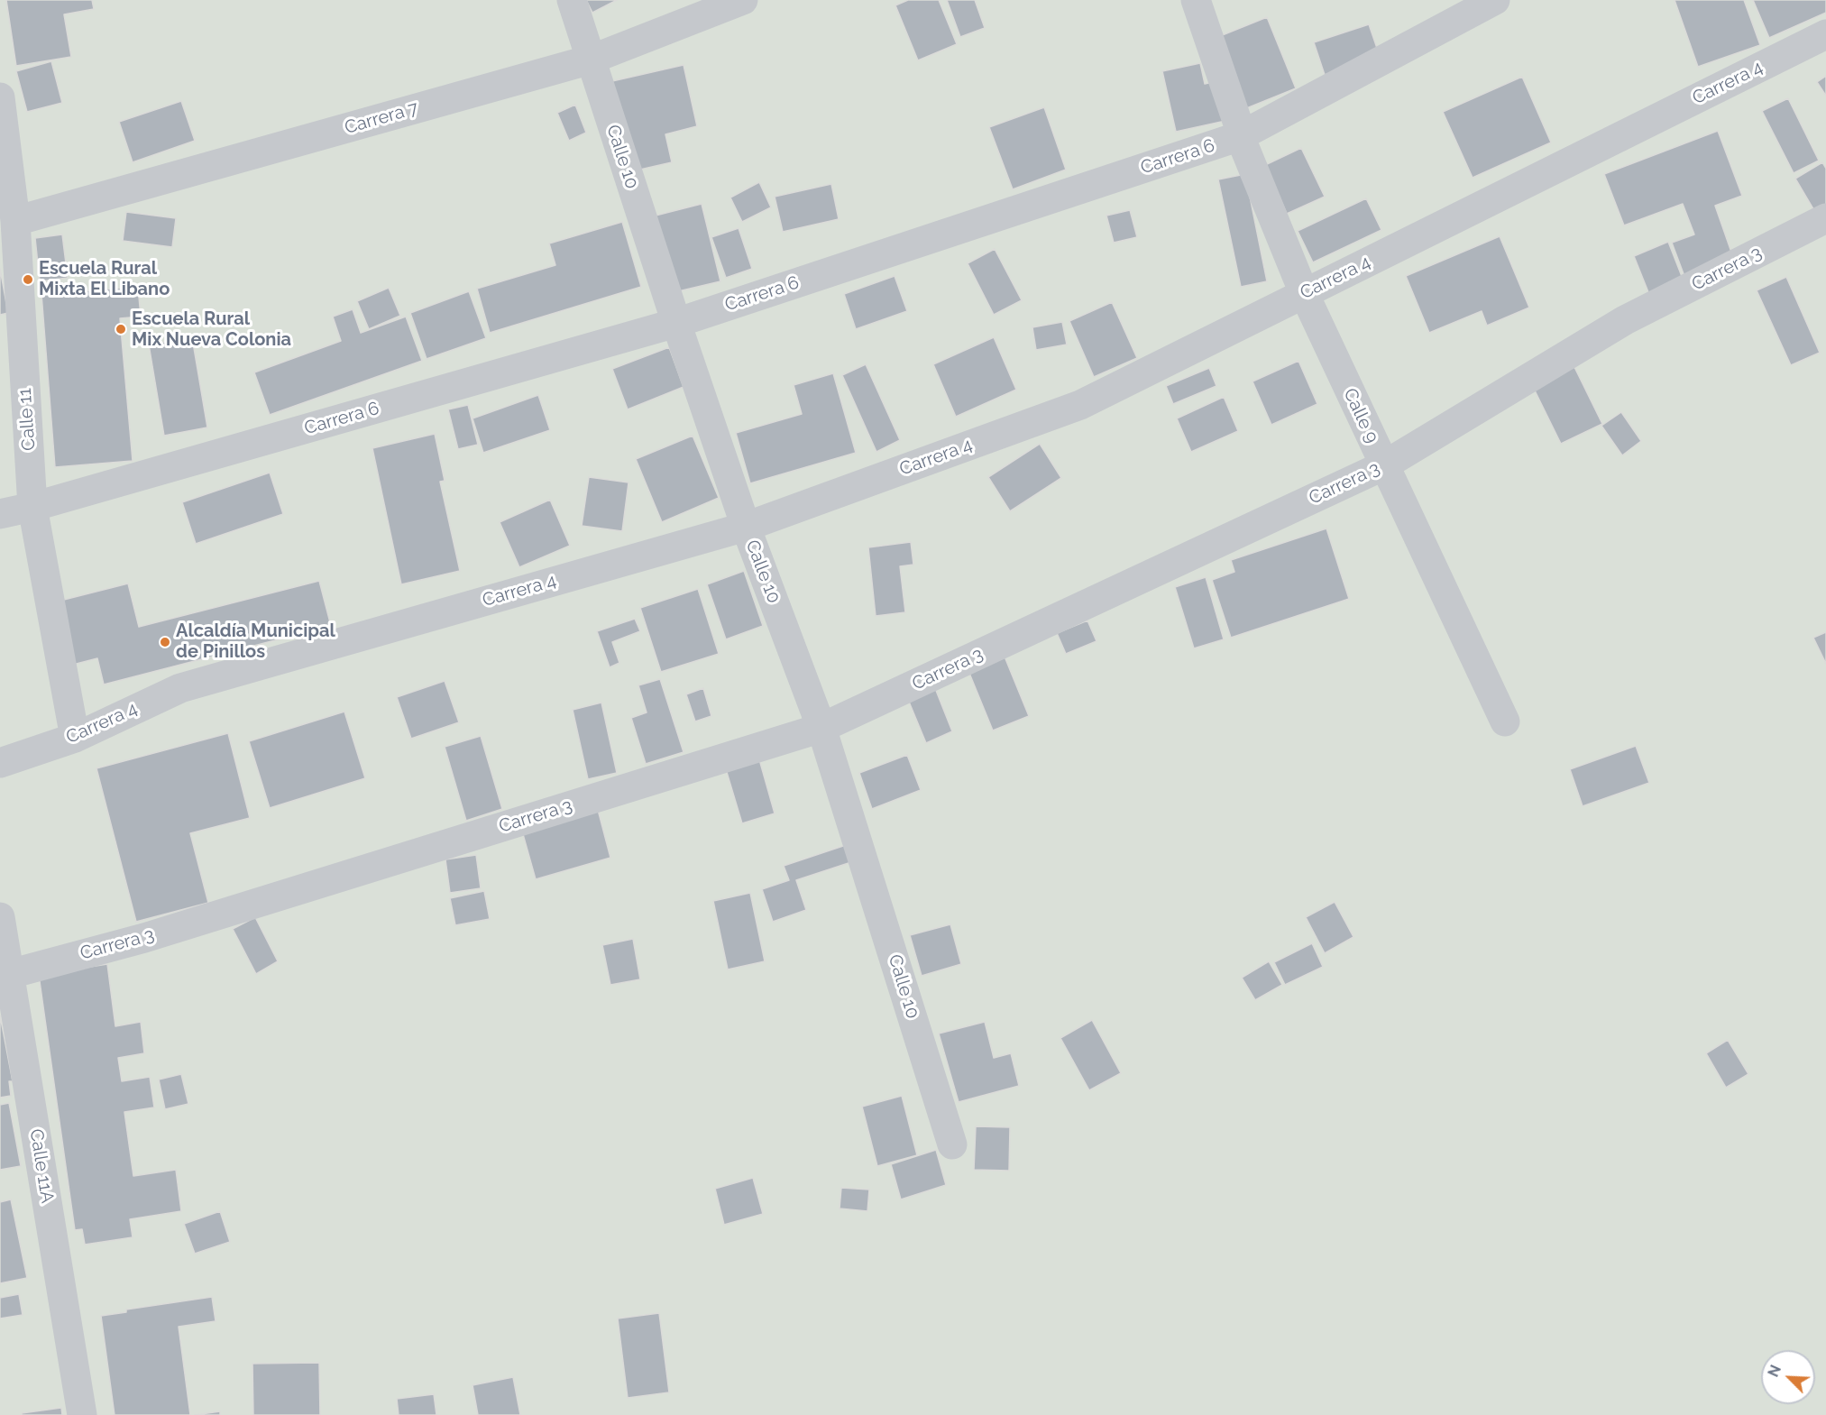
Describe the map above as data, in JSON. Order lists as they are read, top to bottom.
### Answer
{
  "streets": {
    "street": [
      "Carrera 4",
      "Carrera 7",
      "Calle 10",
      "Carrera 6",
      "Carrera 3",
      "Calle 9",
      "Calle 11",
      "Calle 11A"
    ]
  },
  "crossings": [
    ["Carrera 4", "Calle 10"],
    ["Carrera 4", "Calle 9"],
    ["Carrera 4", "Calle 11"],
    ["Carrera 7", "Calle 10"],
    ["Carrera 7", "Calle 11"],
    ["Calle 10", "Carrera 6"],
    ["Calle 10", "Carrera 3"],
    ["Carrera 6", "Calle 9"],
    ["Carrera 6", "Calle 11"],
    ["Carrera 3", "Calle 9"],
    ["Carrera 3", "Calle 11A"]
  ],
  "places": ["Escuela Rural Mixta El Libano", "Escuela Rural Mix Nueva Colonia", "Alcaldía Municipal de Pinillos"],
  "north": "top left"
}
